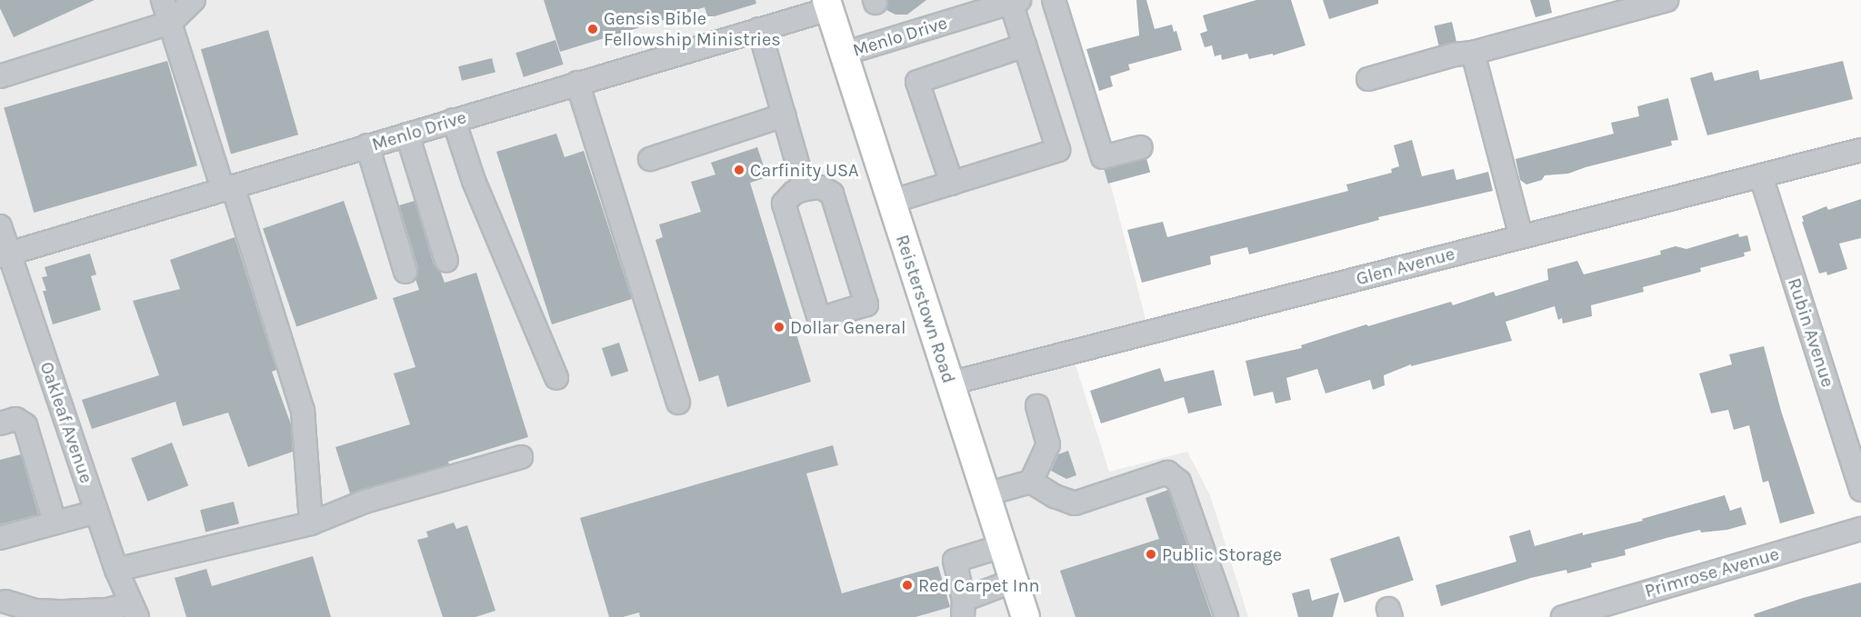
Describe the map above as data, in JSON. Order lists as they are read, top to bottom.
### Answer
{
  "streets": {
    "main road": ["Reisterstown Road"],
    "street": [
      "Menlo Drive",
      "Glen Avenue",
      "Rubin Avenue",
      "Oakleaf Avenue",
      "Primrose Avenue"
    ]
  },
  "crossings": [
    ["Menlo Drive", "Reisterstown Road"],
    ["Menlo Drive", "Oakleaf Avenue"],
    ["Glen Avenue", "Reisterstown Road"],
    ["Glen Avenue", "Rubin Avenue"]
  ],
  "places": [
    "Gensis Bible Fellowship Ministries",
    "Carfinity USA",
    "Dollar General",
    "Public Storage",
    "Red Carpet Inn"
  ]
}
